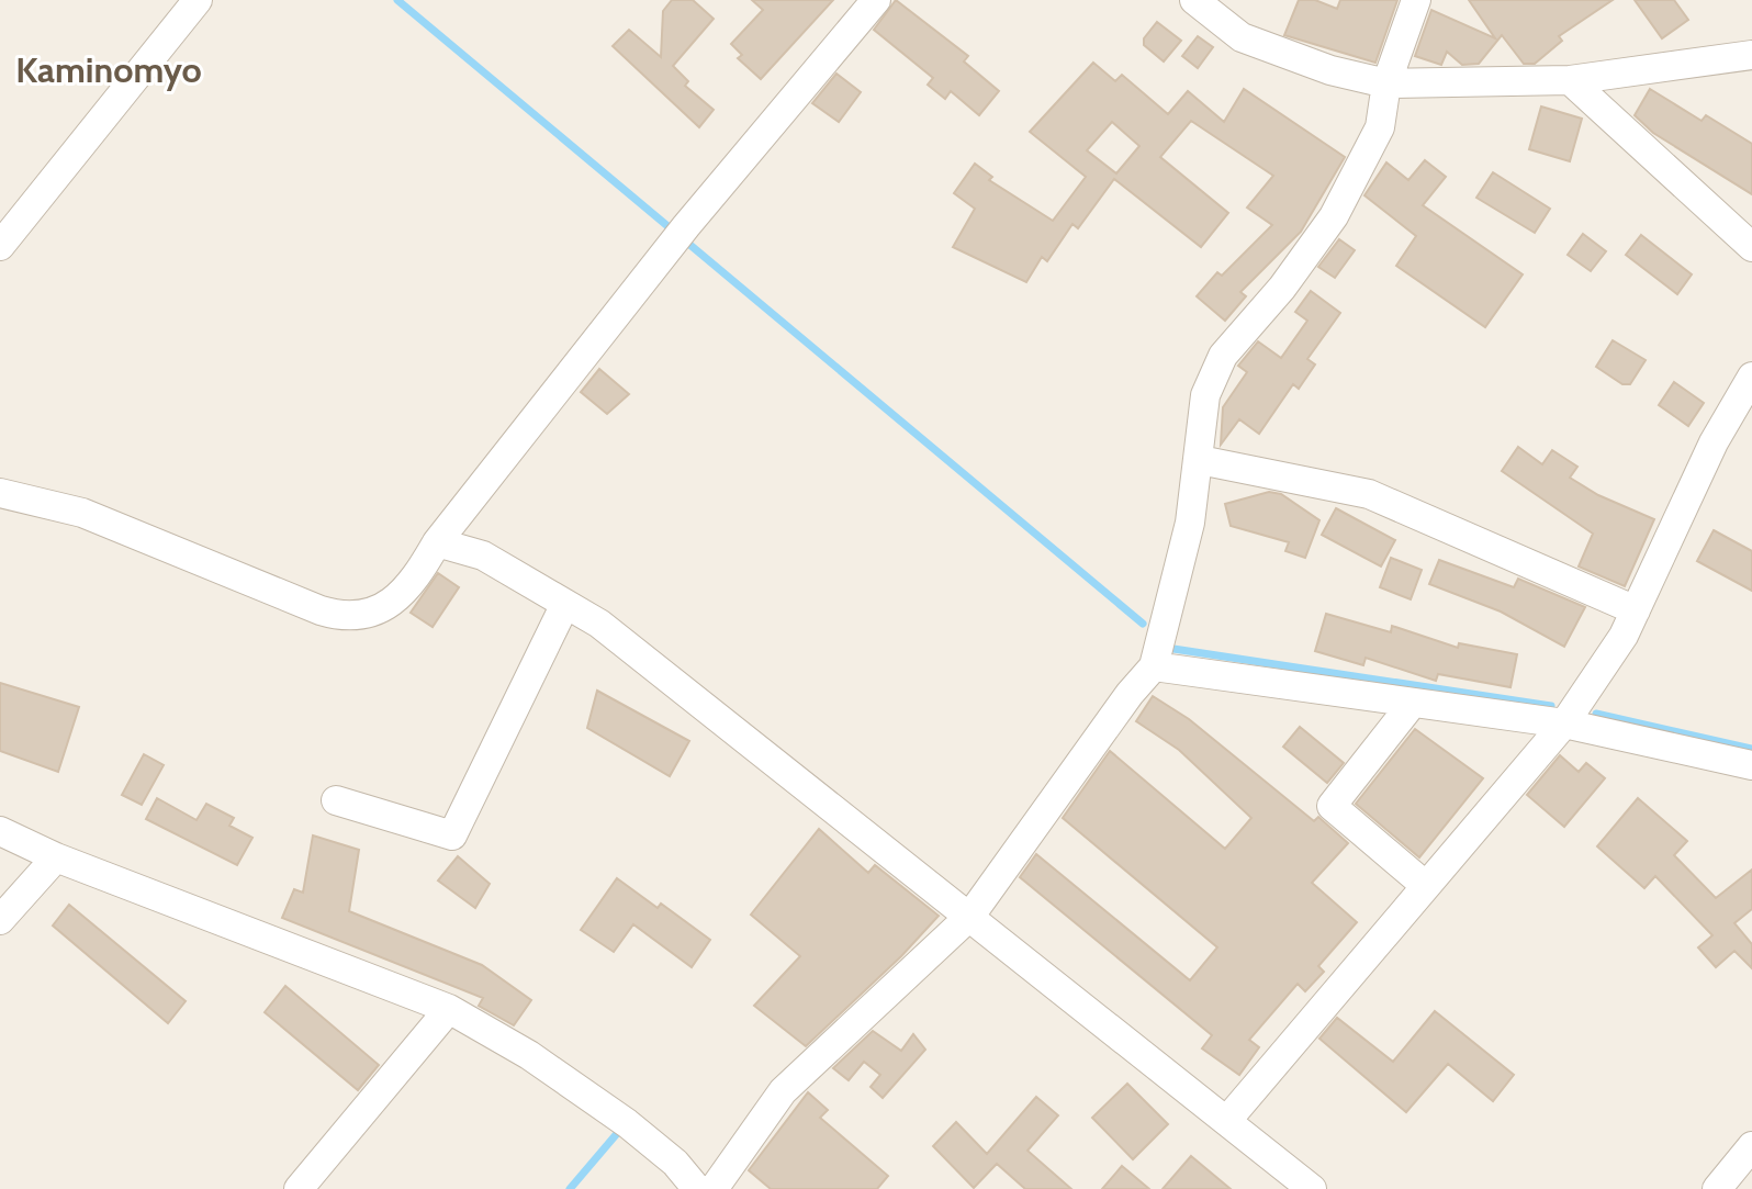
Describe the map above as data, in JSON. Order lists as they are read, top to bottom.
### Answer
{
  "districts": ["Kaminomyo"]
}
